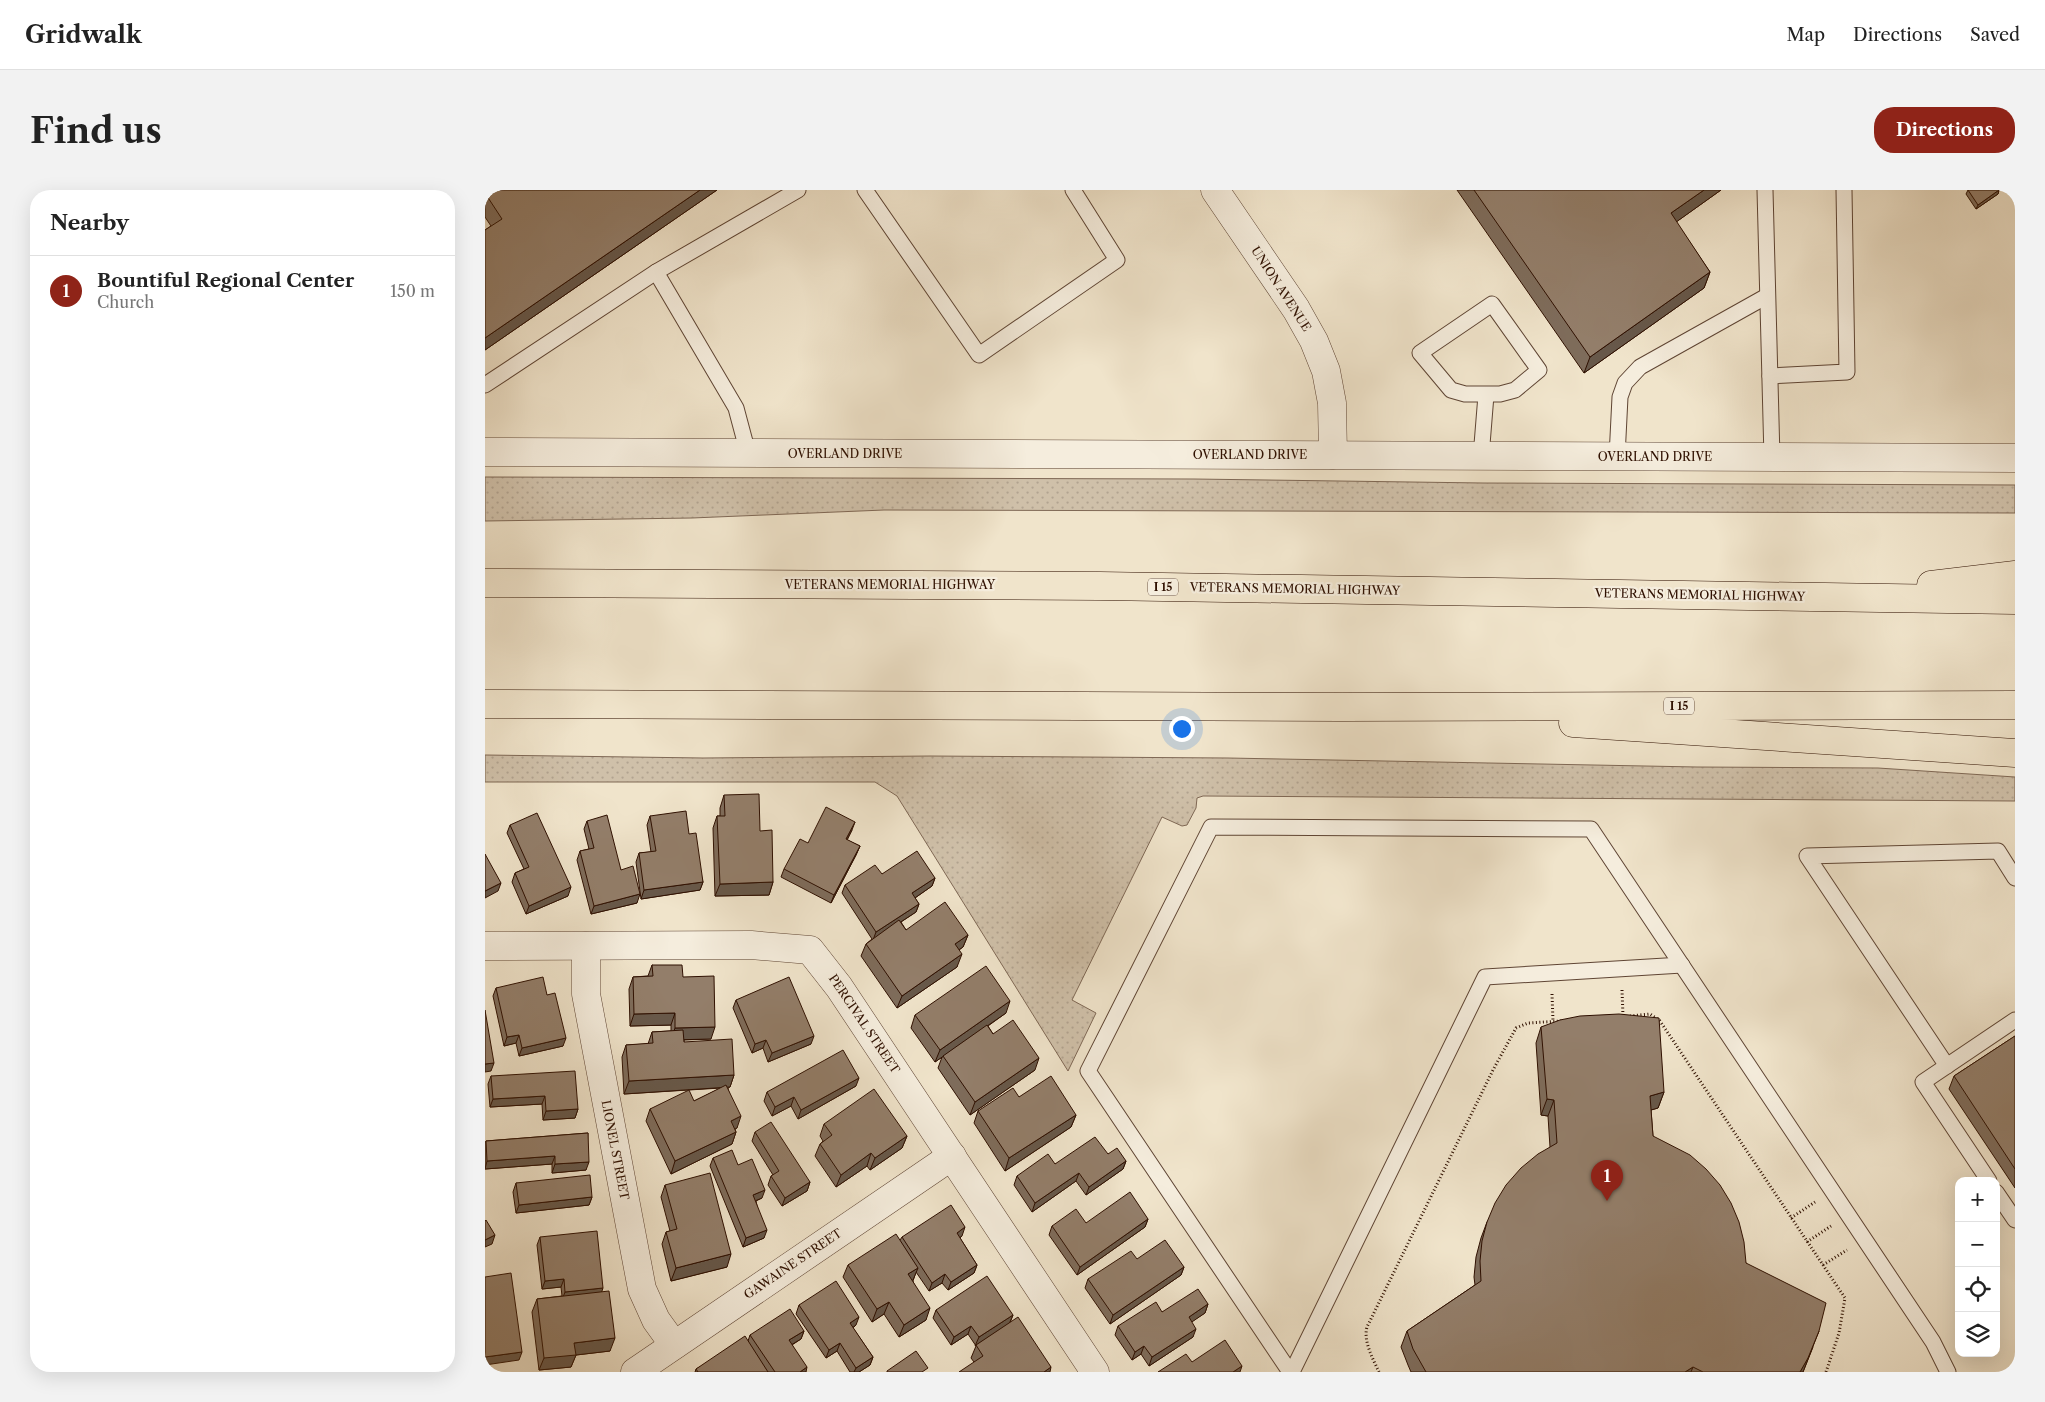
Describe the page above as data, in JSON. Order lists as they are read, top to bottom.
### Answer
{
  "streets": {
    "highway": ["VETERANS MEMORIAL HIGHWAY", "I 15"],
    "street": [
      "UNION AVENUE",
      "OVERLAND DRIVE",
      "PERCIVAL STREET",
      "LIONEL STREET",
      "GAWAINE STREET"
    ]
  },
  "crossings": [
    ["UNION AVENUE", "OVERLAND DRIVE"],
    ["PERCIVAL STREET", "LIONEL STREET"],
    ["PERCIVAL STREET", "GAWAINE STREET"],
    ["LIONEL STREET", "GAWAINE STREET"]
  ],
  "page": {
    "header": "Gridwalk",
    "nav": ["Map", "Directions", "Saved"],
    "buttons": "Directions",
    "title": "Find us",
    "heading": "Nearby",
    "list": [
      {
        "mark": "1",
        "name": "Bountiful Regional Center",
        "note": "Church",
        "value": "150 m"
      }
    ],
    "pins": "1",
    "map_buttons": ["+", "−"]
  }
}
